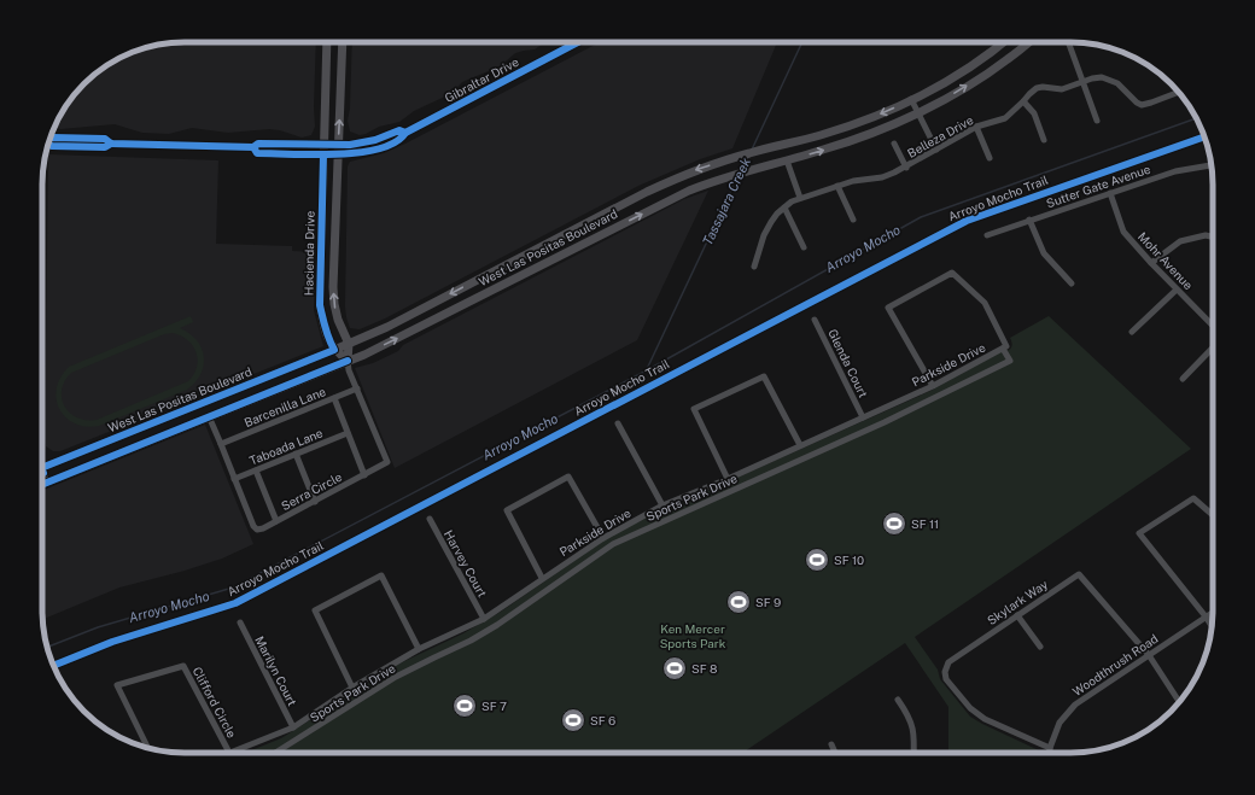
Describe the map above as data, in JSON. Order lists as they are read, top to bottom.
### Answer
{
  "streets": {
    "main road": ["West Las Positas Boulevard", "Hacienda Drive"],
    "street": [
      "Gibraltar Drive",
      "Belleza Drive",
      "Sutter Gate Avenue",
      "Mohr Avenue",
      "Glenda Court",
      "Parkside Drive",
      "Barcenilla Lane",
      "Taboada Lane",
      "Serra Circle",
      "Sports Park Drive",
      "Harvey Court",
      "Skylark Way",
      "Woodthrush Road",
      "Marilyn Court",
      "Clifford Circle"
    ],
    "cycle path": ["Arroyo Mocho Trail"]
  },
  "crossings": [
    ["Gibraltar Drive", "Hacienda Drive"],
    ["Sutter Gate Avenue", "Mohr Avenue"],
    ["West Las Positas Boulevard", "Hacienda Drive"],
    ["West Las Positas Boulevard", "Serra Circle"],
    ["Hacienda Drive", "Serra Circle"],
    ["Glenda Court", "Parkside Drive"],
    ["Parkside Drive", "Sports Park Drive"],
    ["Parkside Drive", "Harvey Court"],
    ["Parkside Drive", "Marilyn Court"],
    ["Parkside Drive", "Clifford Circle"],
    ["Barcenilla Lane", "Serra Circle"],
    ["Taboada Lane", "Serra Circle"],
    ["Skylark Way", "Woodthrush Road"]
  ],
  "water": ["Tassajara Creek", "Arroyo Mocho"],
  "parks": ["Ken Mercer Sports Park"],
  "places": {
    "sports": [
      "SF 11",
      "SF 10",
      "SF 9",
      "SF 8",
      "SF 7",
      "SF 6"
    ]
  }
}
